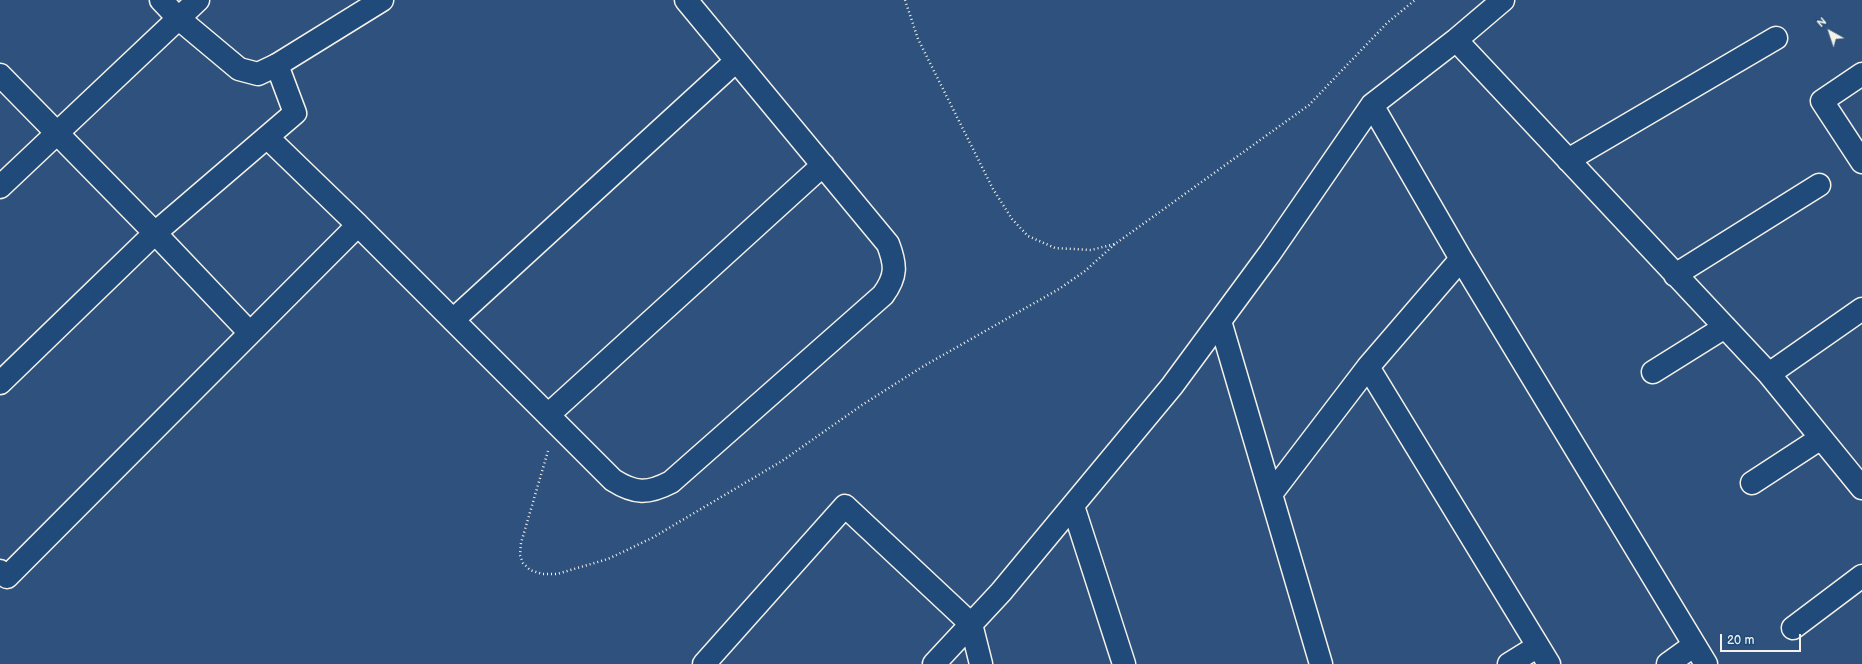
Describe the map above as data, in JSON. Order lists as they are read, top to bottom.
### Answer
{
  "scale_bar": "20 m",
  "north": "top left"
}
